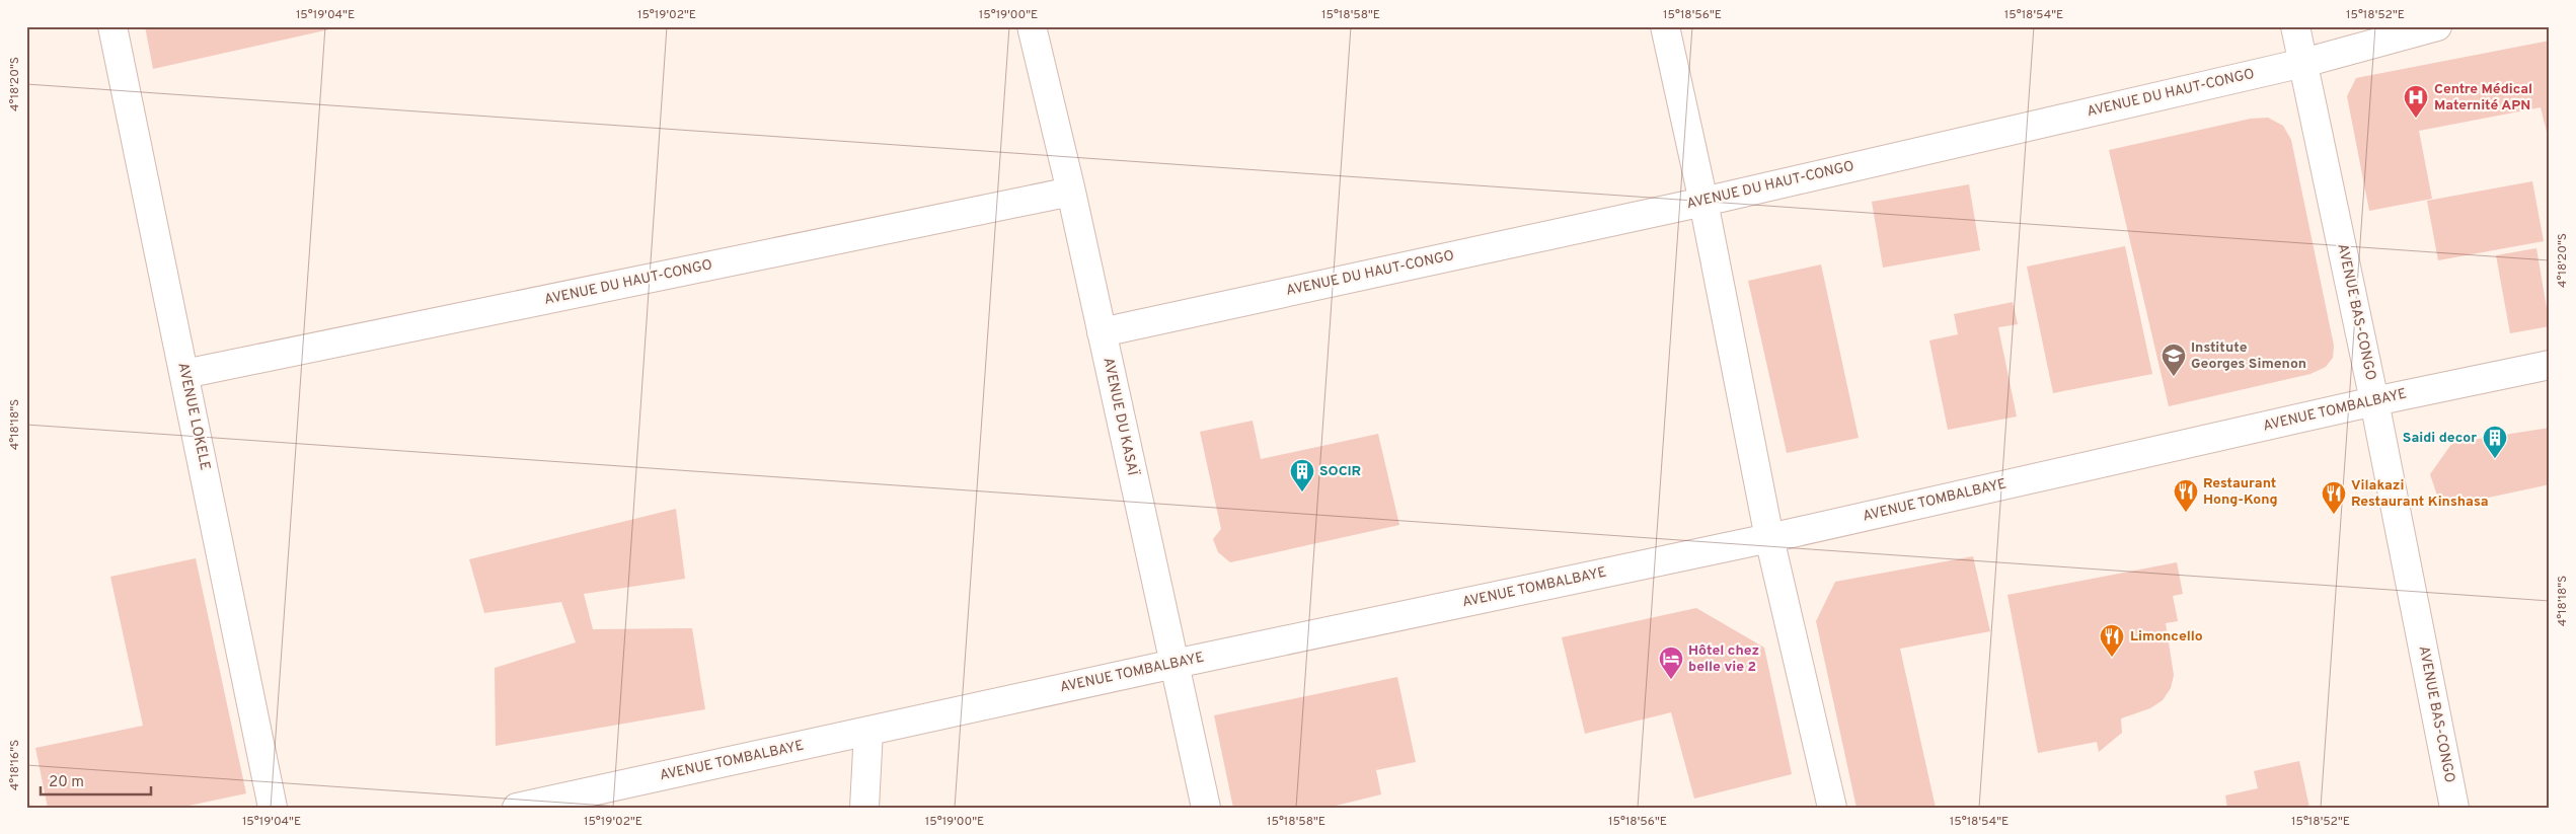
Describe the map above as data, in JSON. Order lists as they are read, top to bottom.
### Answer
{
  "streets": {
    "street": [
      "AVENUE DU HAUT-CONGO",
      "AVENUE BAS-CONGO",
      "AVENUE TOMBALBAYE",
      "AVENUE LOKELE",
      "AVENUE DU KASAÏ"
    ]
  },
  "crossings": [
    ["AVENUE DU HAUT-CONGO", "AVENUE BAS-CONGO"],
    ["AVENUE DU HAUT-CONGO", "AVENUE LOKELE"],
    ["AVENUE DU HAUT-CONGO", "AVENUE DU KASAÏ"],
    ["AVENUE BAS-CONGO", "AVENUE TOMBALBAYE"],
    ["AVENUE TOMBALBAYE", "AVENUE DU KASAÏ"]
  ],
  "places": {
    "hospital": ["Centre Médical Maternité APN"],
    "school or university": ["Institute Georges Simenon"],
    "building": ["Saidi decor", "SOCIR"],
    "restaurant": ["Restaurant Hong-Kong", "Vilakazi Restaurant Kinshasa", "Limoncello"],
    "hotel": ["Hôtel chez belle vie 2"]
  },
  "scale_bar": "20 m",
  "coordinates": [
    "15°19'04\"E",
    "15°19'02\"E",
    "15°19'00\"E",
    "15°18'58\"E",
    "15°18'56\"E",
    "15°18'54\"E",
    "15°18'52\"E",
    "4°18'20\"S",
    "4°18'18\"S",
    "4°18'16\"S"
  ]
}
